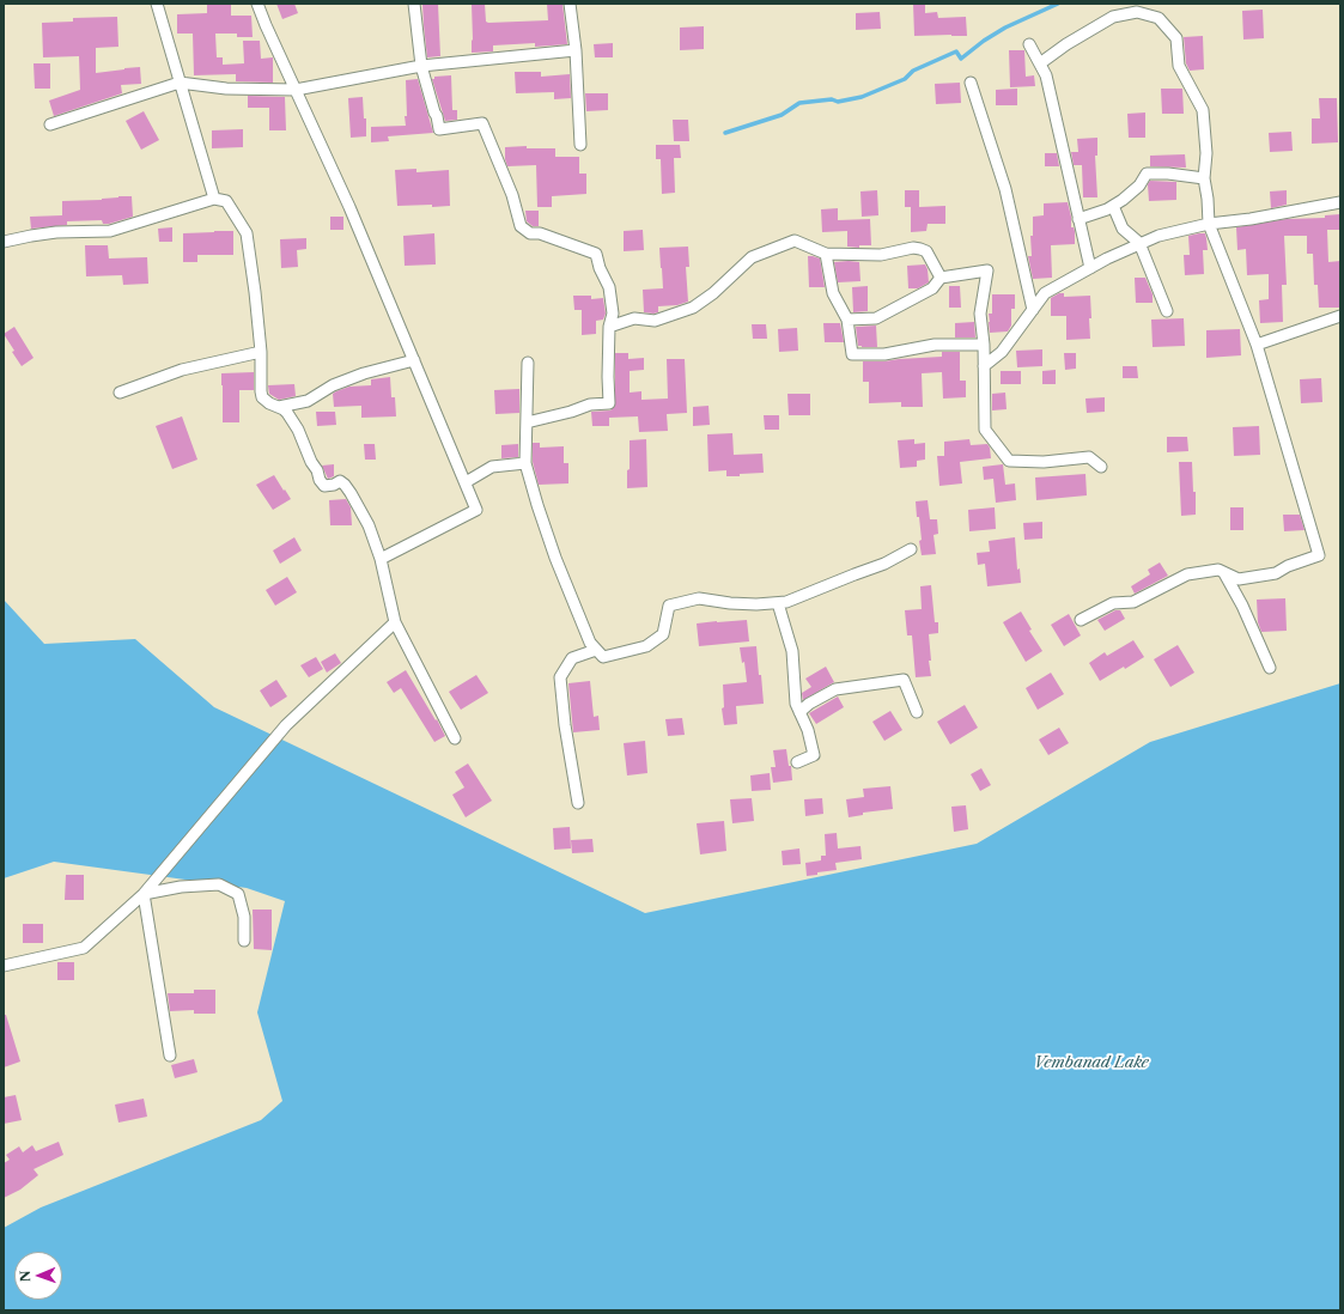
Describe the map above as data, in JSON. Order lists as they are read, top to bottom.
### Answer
{
  "water": ["Vembanad Lake"],
  "north": "left"
}
